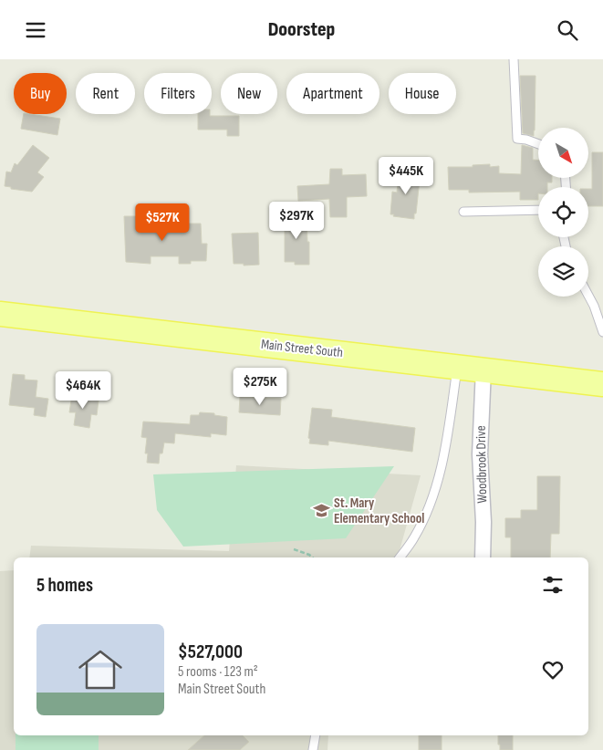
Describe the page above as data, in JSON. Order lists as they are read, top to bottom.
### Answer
{
  "streets": {
    "main road": ["Main Street South"],
    "street": ["Woodbrook Drive"]
  },
  "crossings": [
    ["Main Street South", "Woodbrook Drive"]
  ],
  "places": {
    "school or university": ["St. Mary Elementary School"]
  },
  "north": "bottom right",
  "page": {
    "header": "Doorstep",
    "chip": [
      "Buy",
      "Rent",
      "Filters",
      "New",
      "Apartment",
      "House"
    ],
    "price": [
      "$445K",
      "$297K",
      "$527K",
      "$275K",
      "$464K"
    ],
    "heading": "5 homes",
    "list": [
      {
        "name": "$527,000",
        "note": "5 rooms · 123 m² · Main Street South"
      }
    ]
  }
}
